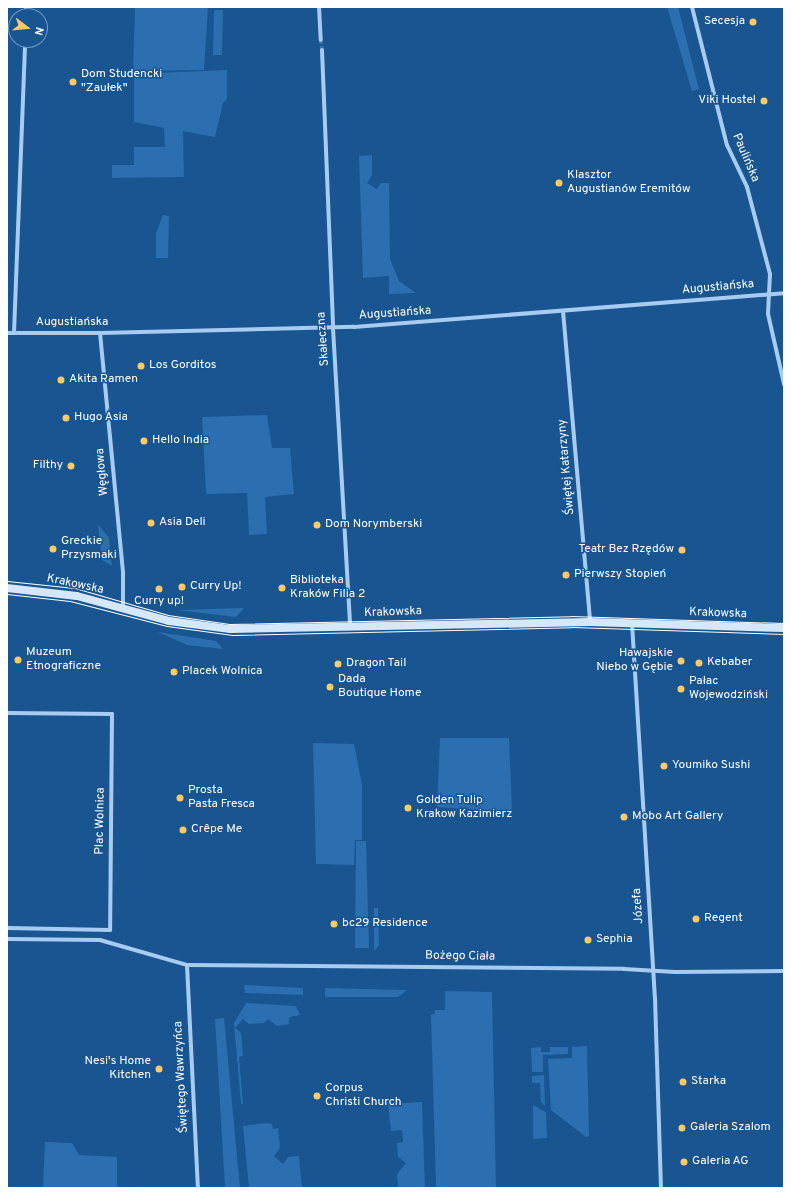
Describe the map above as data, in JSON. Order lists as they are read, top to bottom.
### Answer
{
  "streets": {
    "street": [
      "Paulińska",
      "Augustiańska",
      "Skałeczna",
      "Świętej Katarzyny",
      "Węgłowa",
      "Krakowska",
      "Plac Wolnica",
      "Józefa",
      "Bożego Ciała",
      "Świętego Wawrzyńca"
    ]
  },
  "crossings": [
    ["Paulińska", "Augustiańska"],
    ["Augustiańska", "Skałeczna"],
    ["Augustiańska", "Świętej Katarzyny"],
    ["Augustiańska", "Węgłowa"],
    ["Skałeczna", "Krakowska"],
    ["Świętej Katarzyny", "Krakowska"],
    ["Węgłowa", "Krakowska"],
    ["Krakowska", "Józefa"],
    ["Józefa", "Bożego Ciała"],
    ["Bożego Ciała", "Świętego Wawrzyńca"]
  ],
  "places": [
    "Secesja",
    "Dom Studencki \"Zaułek\"",
    "Viki Hostel",
    "Klasztor Augustianów Eremitów",
    "Los Gorditos",
    "Akita Ramen",
    "Hugo Asia",
    "Hello India",
    "Filthy",
    "Asia Deli",
    "Dom Norymberski",
    "Greckie Przysmaki",
    "Teatr Bez Rzędów",
    "Pierwszy Stopień",
    "Curry Up!",
    "Biblioteka Kraków Filia 2",
    "Curry up!",
    "Muzeum Etnograficzne",
    "Hawajskie Niebo w Gębie",
    "Kebaber",
    "Dragon Tail",
    "Placek Wolnica",
    "Dada Boutique Home",
    "Pałac Wojewodziński",
    "Youmiko Sushi",
    "Prosta Pasta Fresca",
    "Golden Tulip Krakow Kazimierz",
    "Mobo Art Gallery",
    "Crêpe Me",
    "Regent",
    "bc29 Residence",
    "Sephia",
    "Nesi's Home Kitchen",
    "Starka",
    "Corpus Christi Church",
    "Galeria Szalom",
    "Galeria AG"
  ],
  "north": "right"
}
